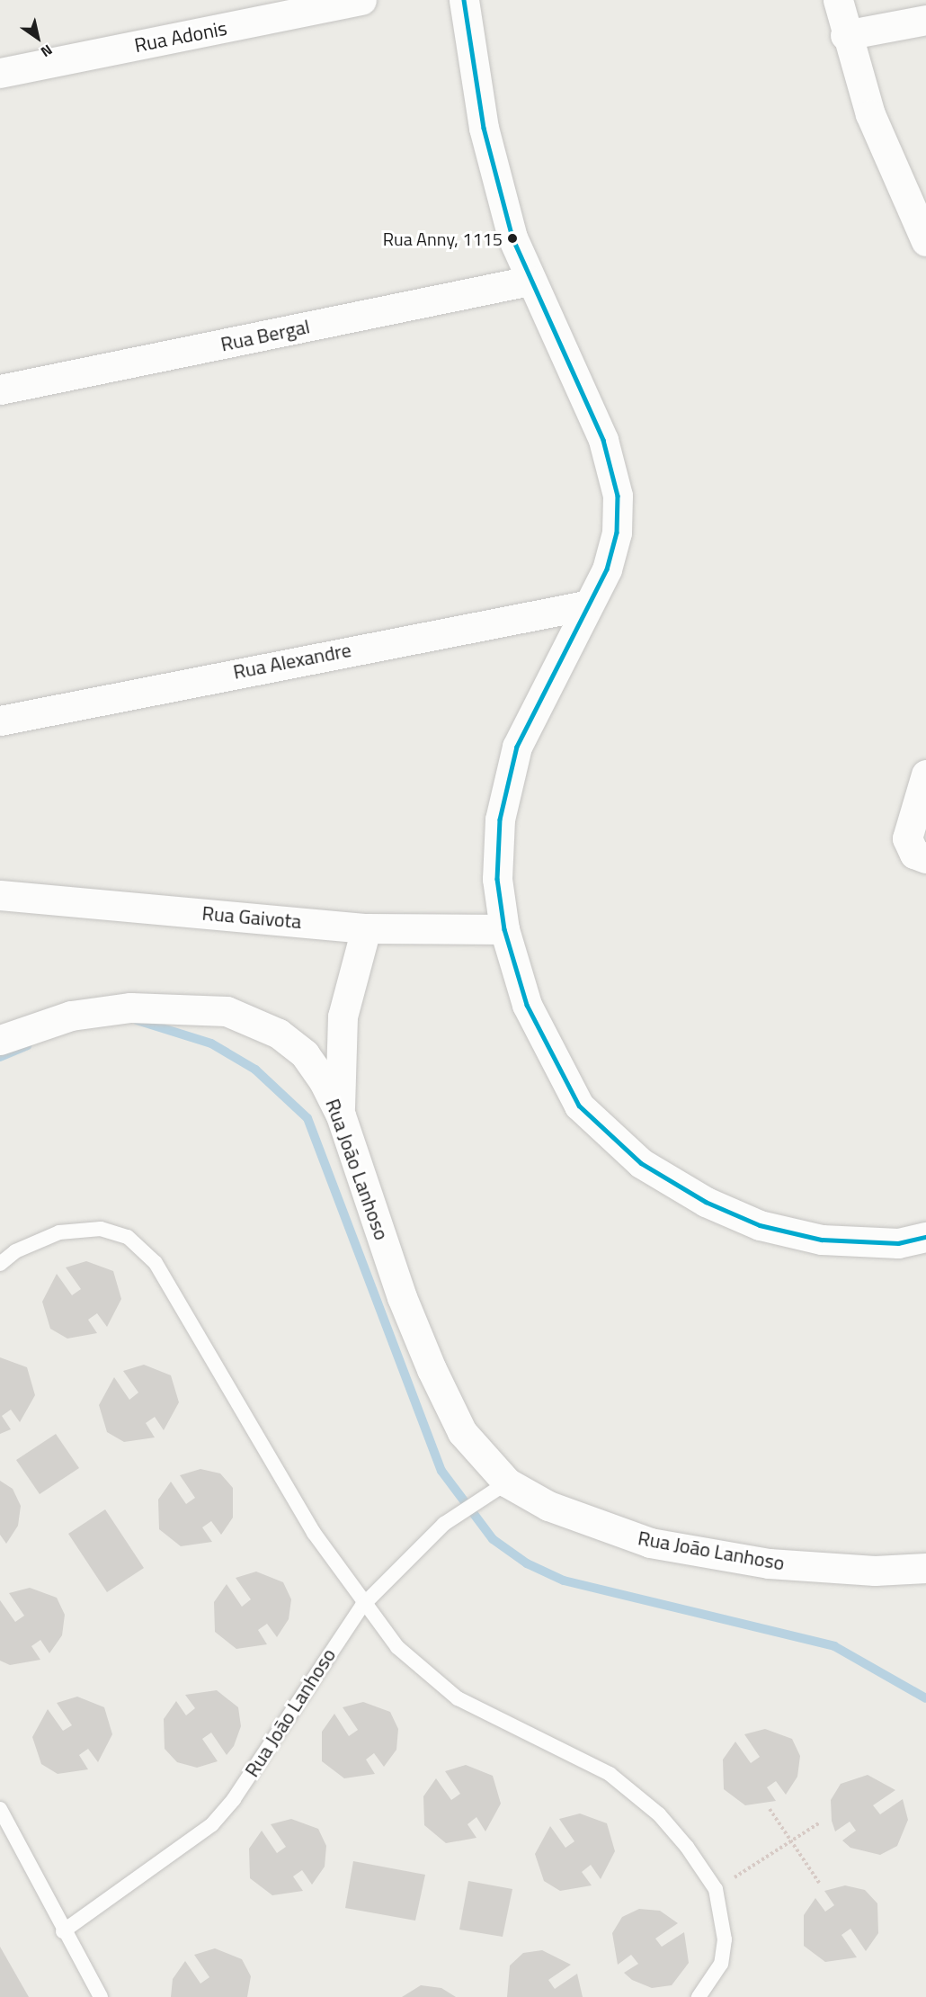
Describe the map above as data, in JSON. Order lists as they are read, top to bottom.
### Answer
{
  "streets": {
    "street": [
      "Rua Adonis",
      "Rua Bergal",
      "Rua Alexandre",
      "Rua Gaivota",
      "Rua João Lanhoso"
    ]
  },
  "places": ["Rua Anny, 1115"],
  "north": "bottom right"
}
